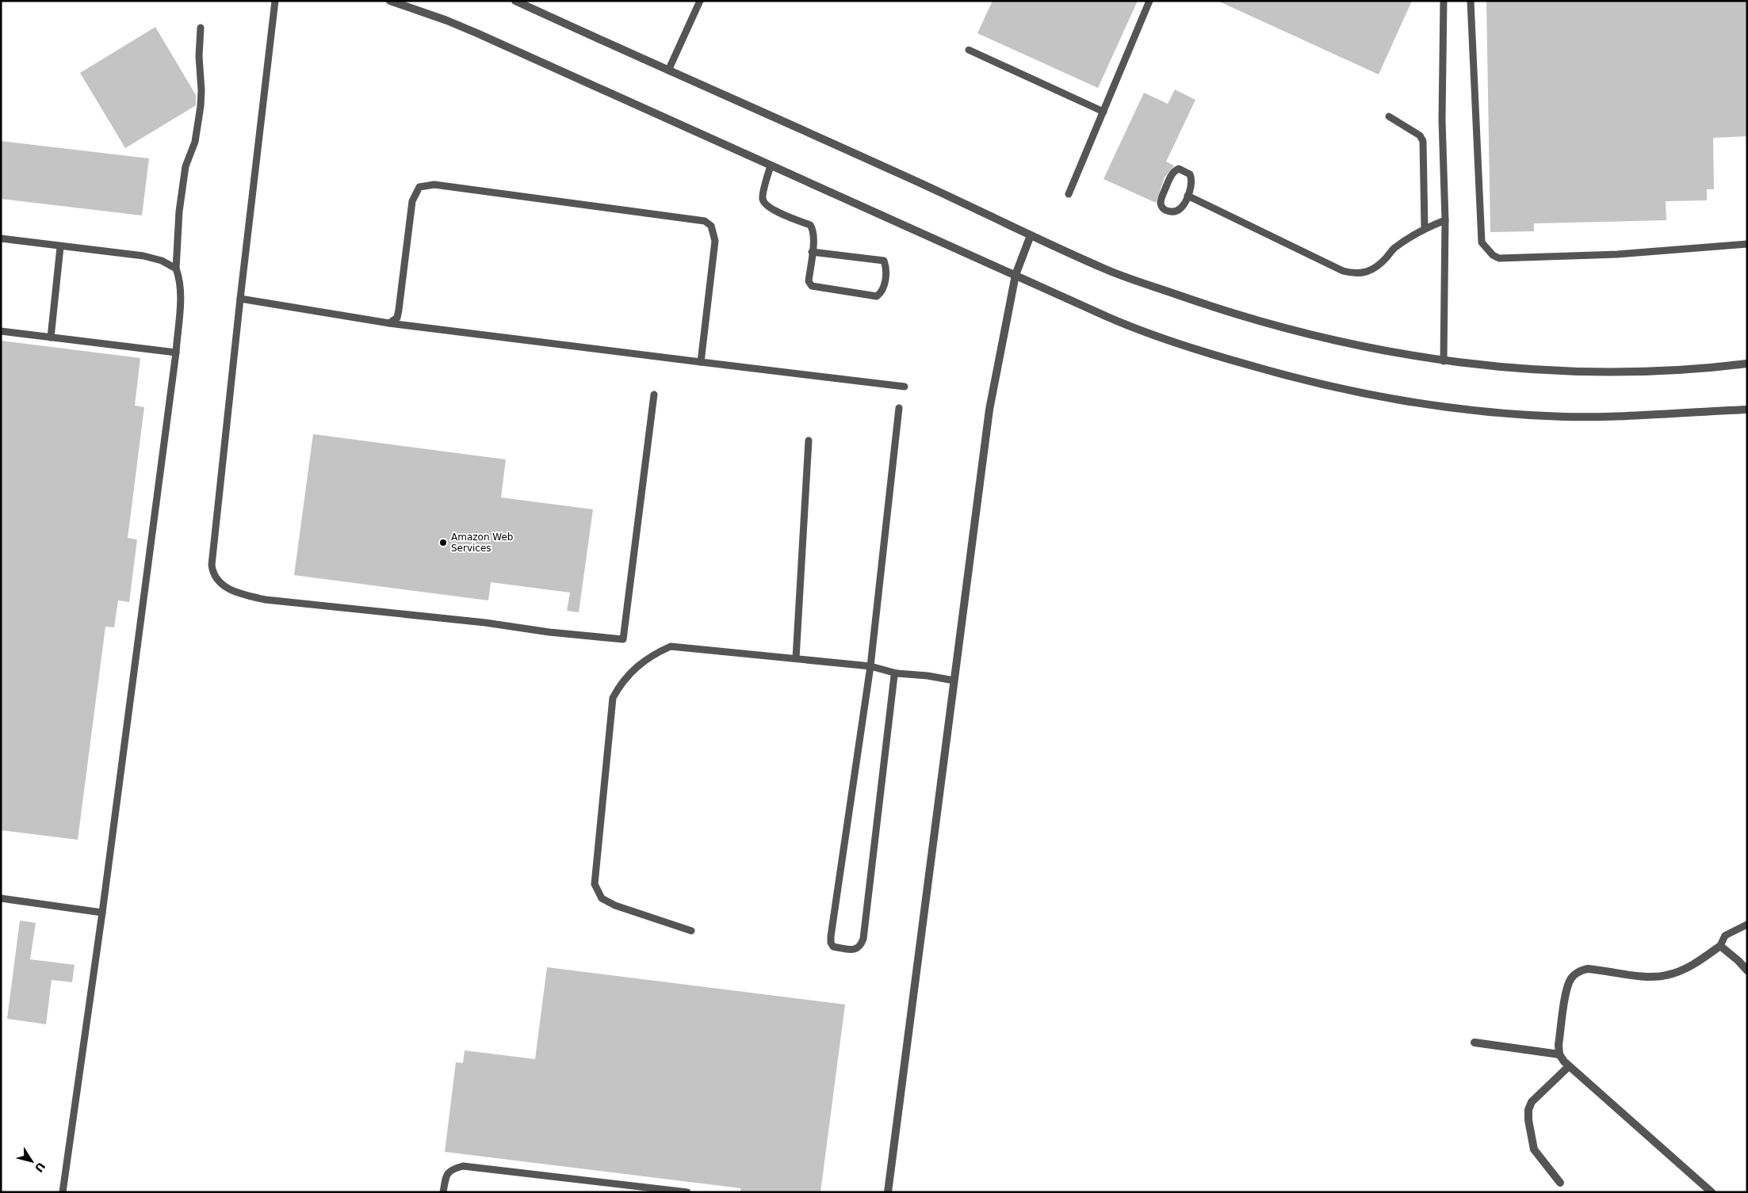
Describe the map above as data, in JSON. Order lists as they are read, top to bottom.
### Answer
{
  "places": ["Amazon Web Services"],
  "north": "bottom right"
}
